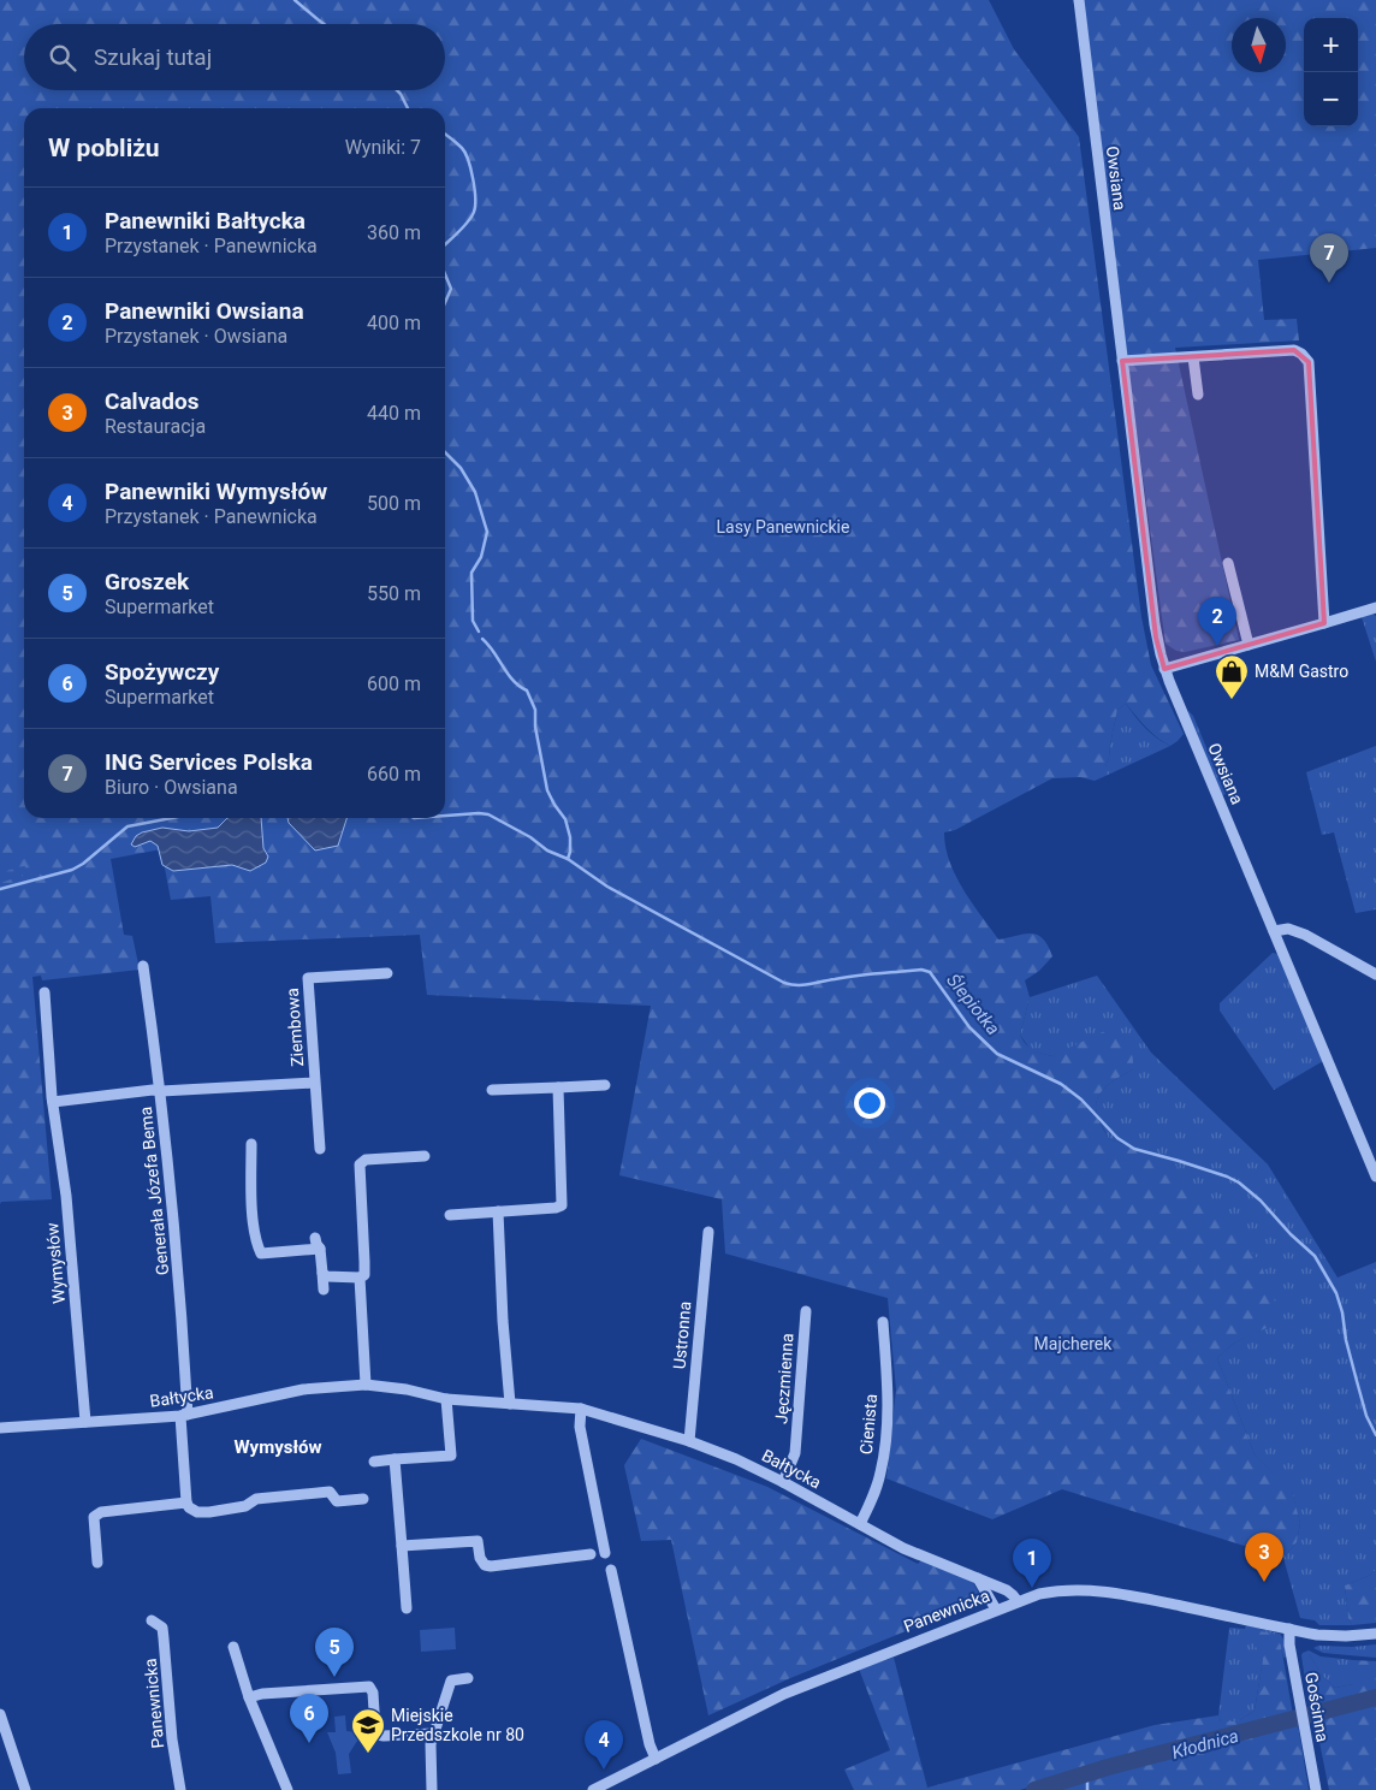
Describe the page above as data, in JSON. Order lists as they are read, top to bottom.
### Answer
{
  "streets": {
    "street": [
      "Owsiana",
      "Ziembowa",
      "Generała Józefa Bema",
      "Wymysłów",
      "Ustronna",
      "Jęczmienna",
      "Bałtycka",
      "Cienista",
      "Panewnicka",
      "Gościnna"
    ]
  },
  "crossings": [
    ["Ziembowa", "Generała Józefa Bema"],
    ["Generała Józefa Bema", "Bałtycka"],
    ["Wymysłów", "Bałtycka"],
    ["Ustronna", "Bałtycka"],
    ["Jęczmienna", "Bałtycka"],
    ["Bałtycka", "Cienista"],
    ["Bałtycka", "Panewnicka"],
    ["Panewnicka", "Gościnna"]
  ],
  "districts": ["Wymysłów"],
  "water": ["Ślepiotka", "Kłodnica"],
  "parks": ["Lasy Panewnickie", "Majcherek"],
  "places": {
    "shop": ["M&M Gastro"],
    "school or university": ["Miejskie Przedszkole nr 80"]
  },
  "north": "bottom",
  "page": {
    "map_buttons": ["+", "−"],
    "search": "Szukaj tutaj",
    "heading": ["W pobliżu", "Wyniki: 7"],
    "list": [
      {
        "mark": "1",
        "name": "Panewniki Bałtycka",
        "note": "Przystanek · Panewnicka",
        "value": "360 m"
      },
      {
        "mark": "2",
        "name": "Panewniki Owsiana",
        "note": "Przystanek · Owsiana",
        "value": "400 m"
      },
      {
        "mark": "3",
        "name": "Calvados",
        "note": "Restauracja",
        "value": "440 m"
      },
      {
        "mark": "4",
        "name": "Panewniki Wymysłów",
        "note": "Przystanek · Panewnicka",
        "value": "500 m"
      },
      {
        "mark": "5",
        "name": "Groszek",
        "note": "Supermarket",
        "value": "550 m"
      },
      {
        "mark": "6",
        "name": "Spożywczy",
        "note": "Supermarket",
        "value": "600 m"
      },
      {
        "mark": "7",
        "name": "ING Services Polska",
        "note": "Biuro · Owsiana",
        "value": "660 m"
      }
    ],
    "pins": [
      "7",
      "2",
      "3",
      "1",
      "5",
      "6",
      "4"
    ]
  }
}
